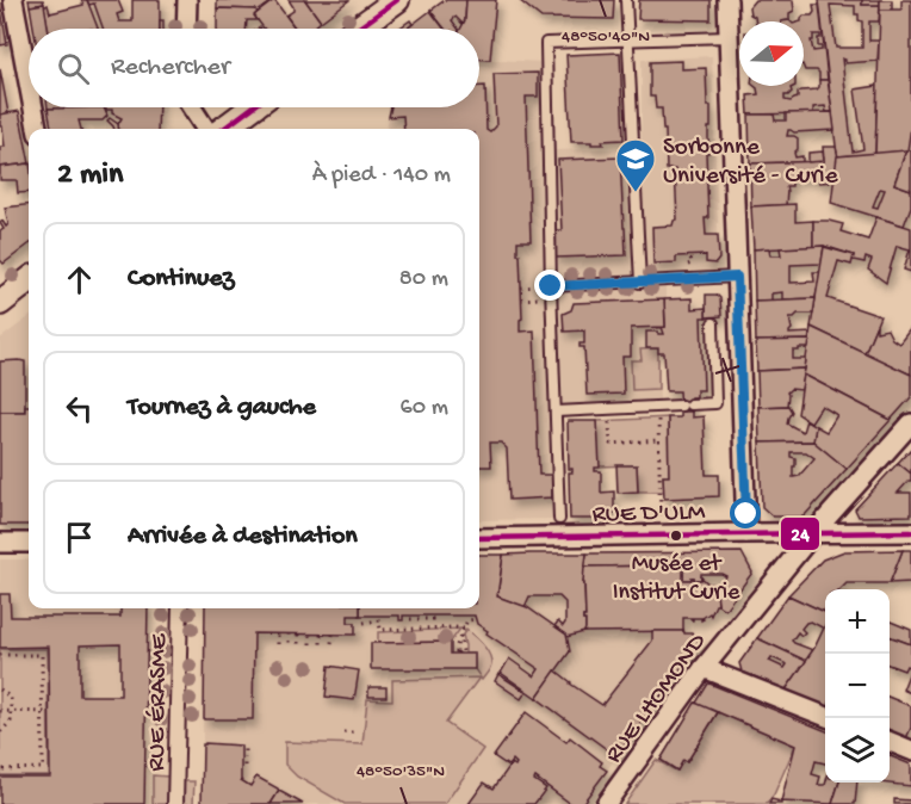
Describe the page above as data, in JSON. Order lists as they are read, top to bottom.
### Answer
{
  "streets": {
    "street": ["RUE D'ULM", "RUE LHOMOND", "RUE ÉRASME"]
  },
  "crossings": [
    ["RUE D'ULM", "RUE LHOMOND"]
  ],
  "places": {
    "school or university": ["Sorbonne Université - Curie"],
    "other": ["Musée et Institut Curie"]
  },
  "lines": ["transit line 24"],
  "north": "right",
  "page": {
    "search": "Rechercher",
    "heading": ["2 min", "À pied · 140 m"],
    "list": [
      ["Continuez", "80 m"],
      ["Tournez à gauche", "60 m"],
      "Arrivée à destination"
    ],
    "map_buttons": ["+", "−"]
  },
  "coordinates": ["48°50'40\"N", "48°50'35\"N"]
}
